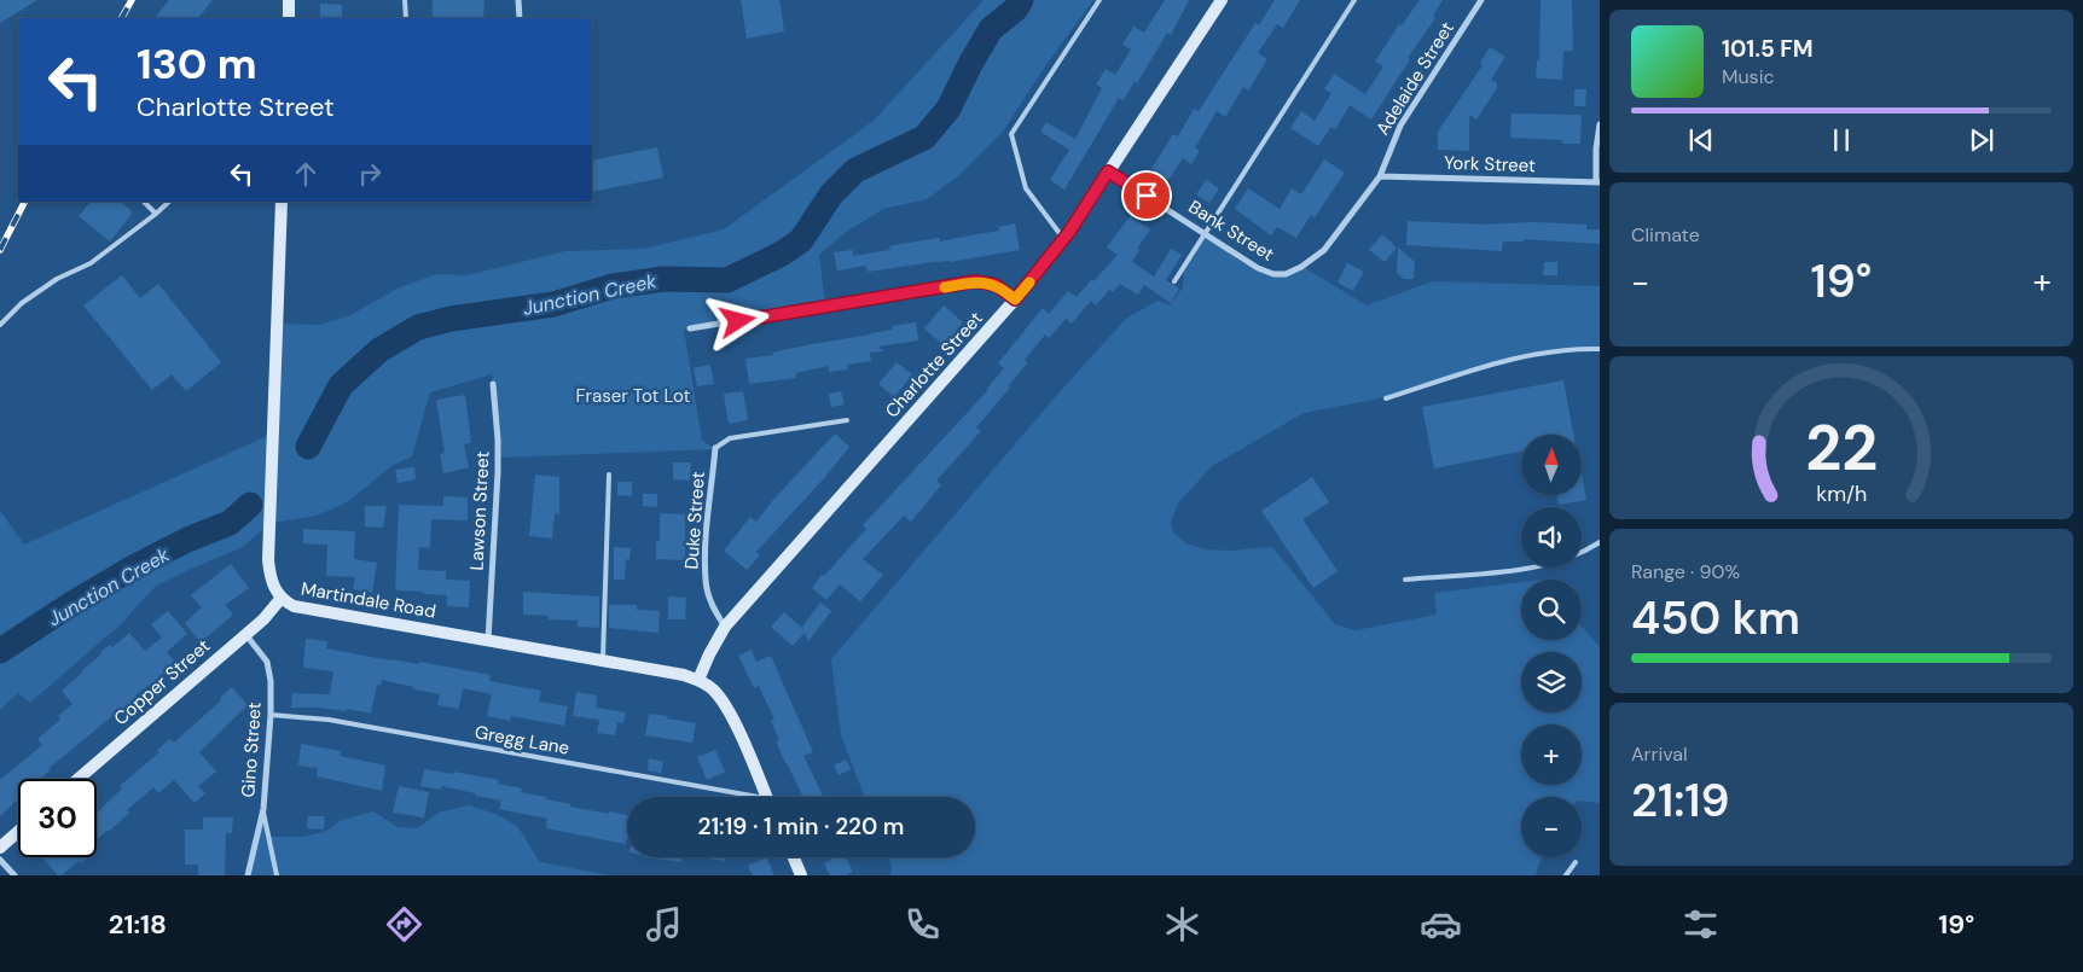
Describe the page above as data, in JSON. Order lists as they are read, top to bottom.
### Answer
{
  "streets": {
    "street": [
      "Adelaide Street",
      "York Street",
      "Bank Street",
      "Charlotte Street",
      "Lawson Street",
      "Duke Street",
      "Martindale Road",
      "Copper Street",
      "Gino Street"
    ],
    "lane": ["Gregg Lane"]
  },
  "crossings": [
    ["Adelaide Street", "York Street"],
    ["Adelaide Street", "Bank Street"],
    ["Bank Street", "Charlotte Street"],
    ["Charlotte Street", "Duke Street"],
    ["Charlotte Street", "Martindale Road"],
    ["Lawson Street", "Martindale Road"],
    ["Martindale Road", "Copper Street"],
    ["Copper Street", "Gino Street"],
    ["Gregg Lane", "Gino Street"]
  ],
  "water": ["Junction Creek"],
  "parks": ["Fraser Tot Lot"],
  "north": "top",
  "page": {
    "turn": ["130 m", "Charlotte Street"],
    "song": ["101.5 FM", "Music"],
    "tile": [
      "Climate",
      ["Range · 90%", "450 km"],
      ["Arrival", "21:19"]
    ],
    "heat": ["−", "19°", "+"],
    "map_buttons": ["+", "−"],
    "limit": "30",
    "trip": "21:19 · 1 min · 220 m",
    "tabs": ["21:18", "19°"],
    "gauge": ["22", "km/h"]
  }
}
